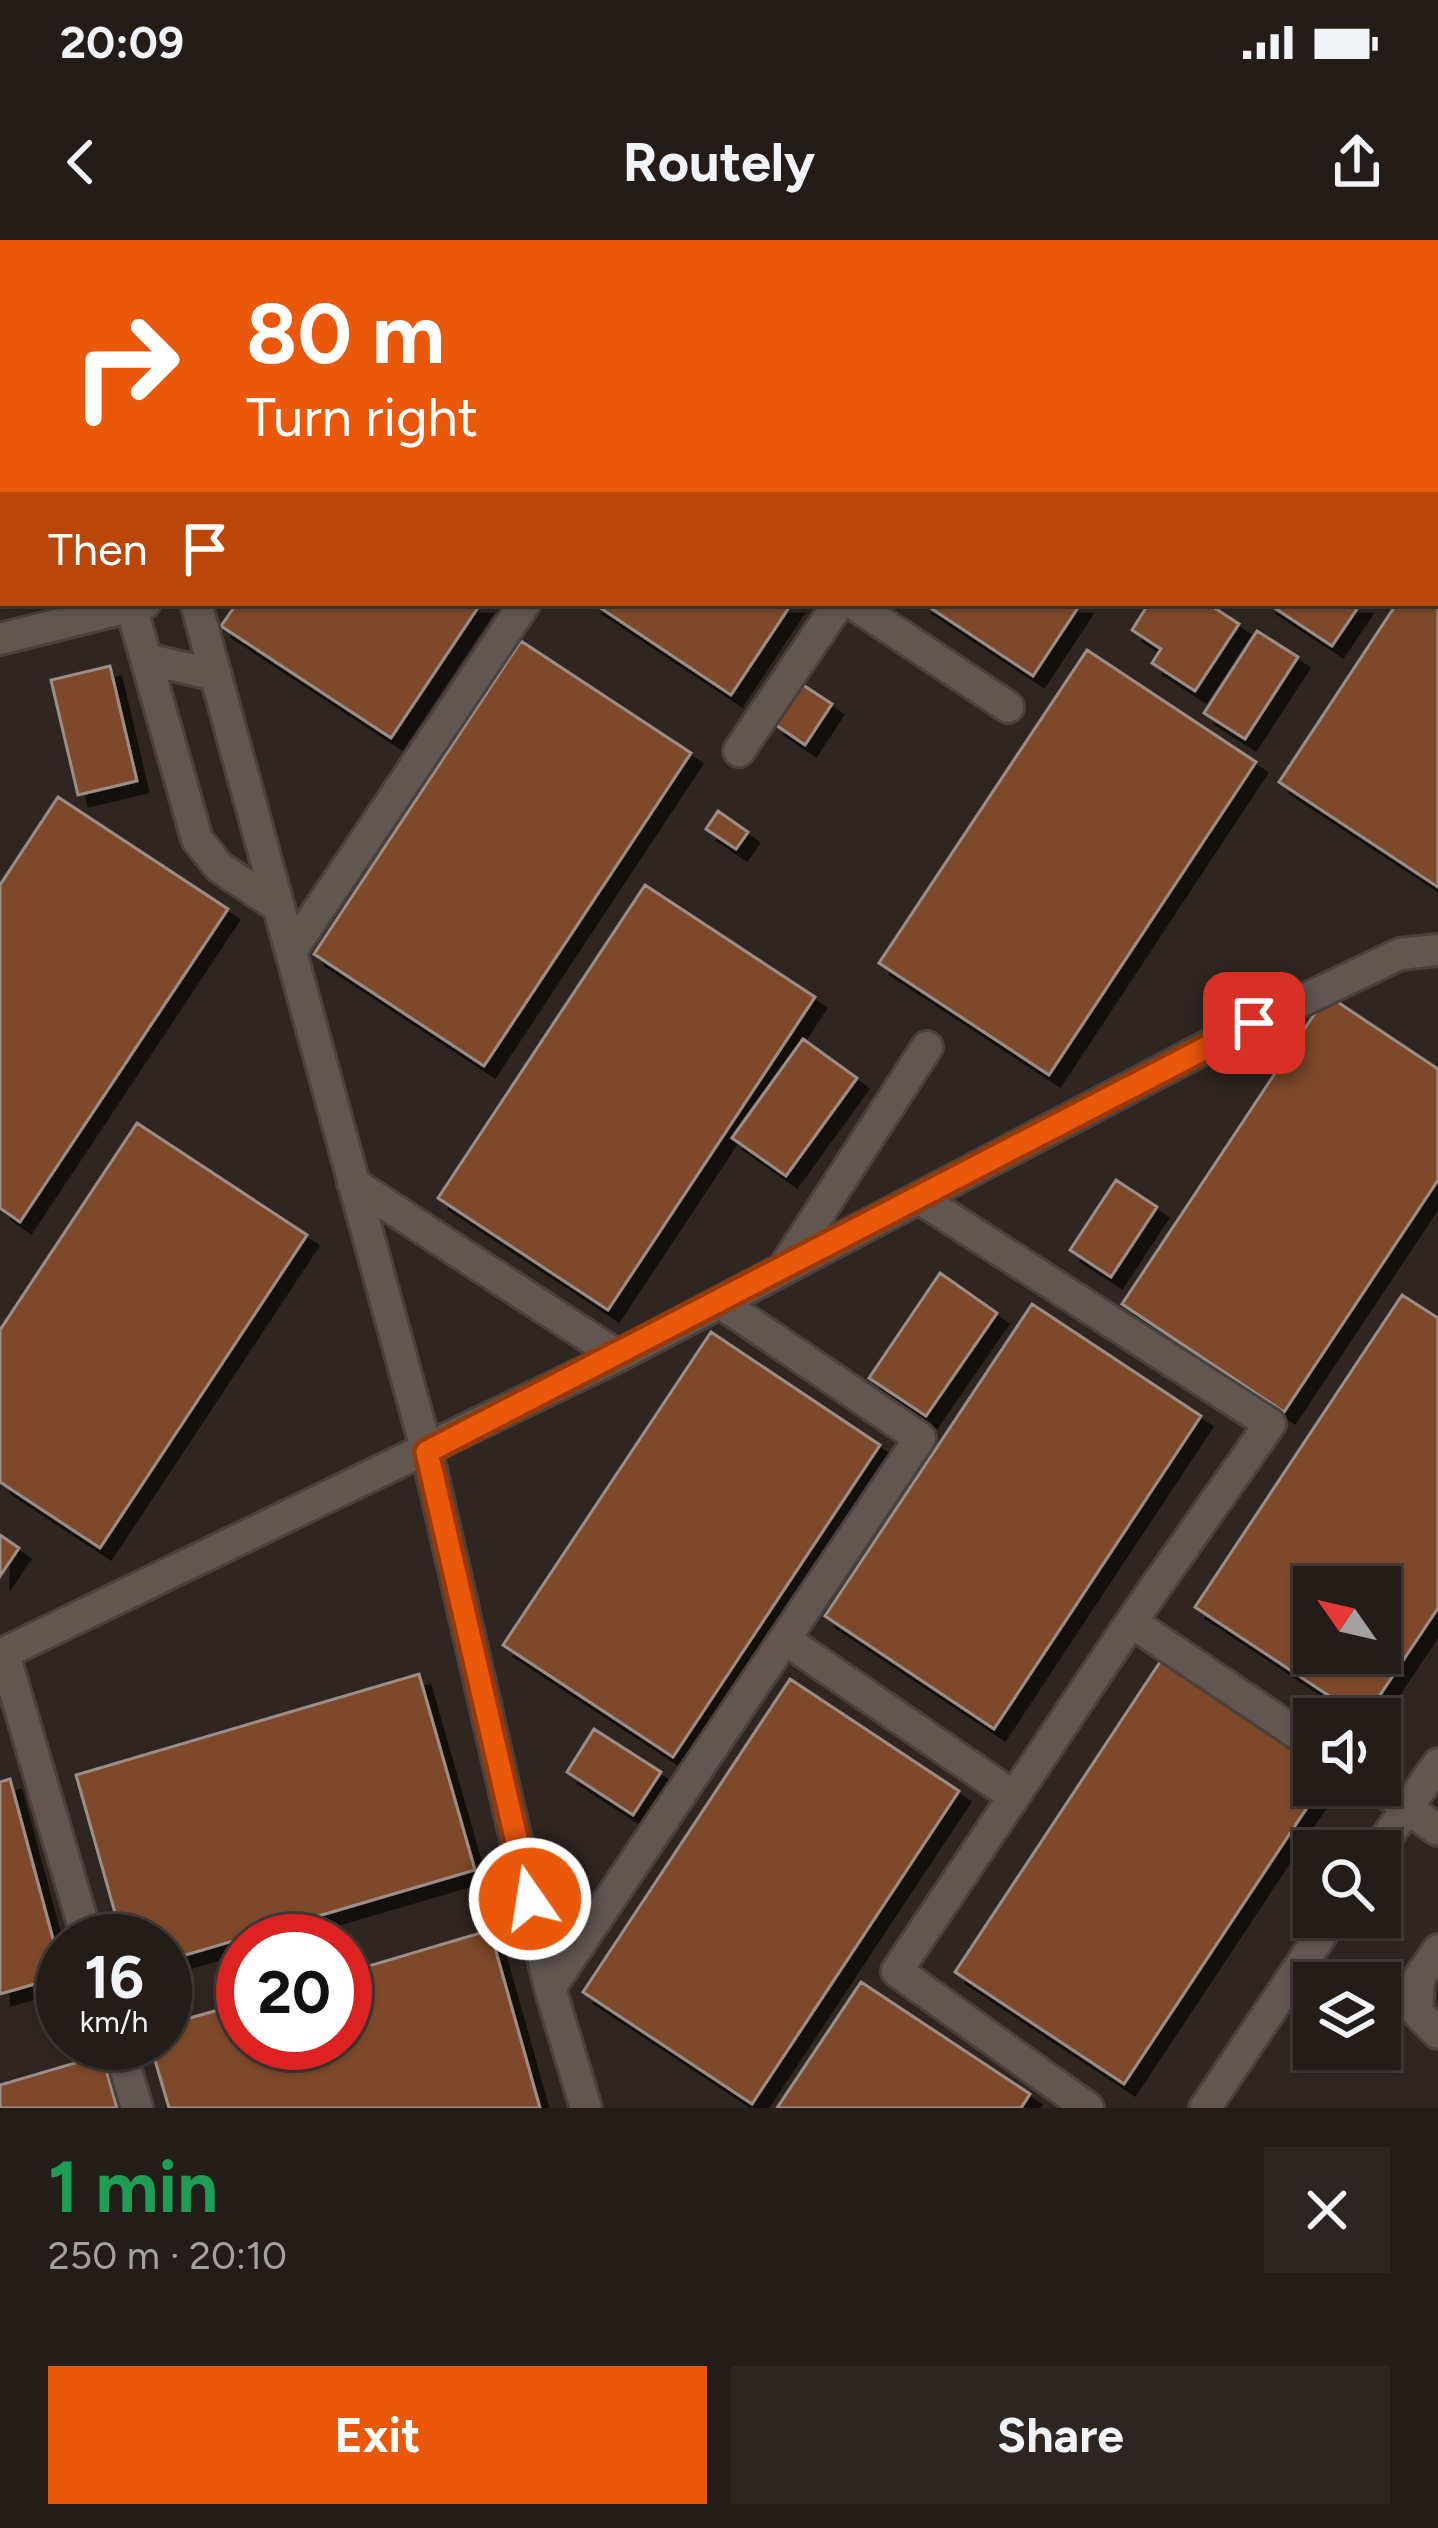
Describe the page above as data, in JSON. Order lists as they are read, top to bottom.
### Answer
{
  "north": "top left",
  "page": {
    "status": "20:09",
    "header": "Routely",
    "turn": ["80 m", "Turn right"],
    "then": "Then",
    "speed": "16 km/h",
    "limit": "20",
    "heading": ["1 min", "250 m · 20:10"],
    "buttons": ["Exit", "Share"]
  }
}
